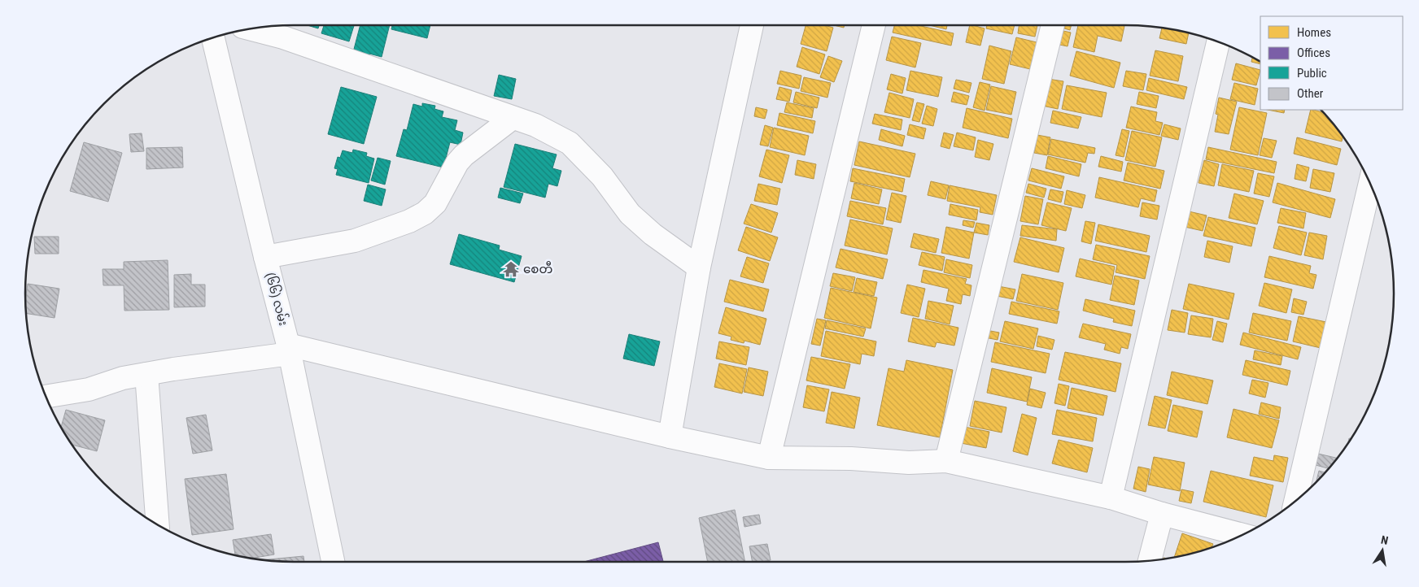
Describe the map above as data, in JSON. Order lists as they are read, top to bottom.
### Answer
{
  "streets": {
    "street": ["(၆၆) လမ်း"]
  },
  "places": {
    "temple": ["စေတီ"]
  },
  "legend": [
    "Homes",
    "Offices",
    "Public",
    "Other"
  ],
  "north": "top"
}
